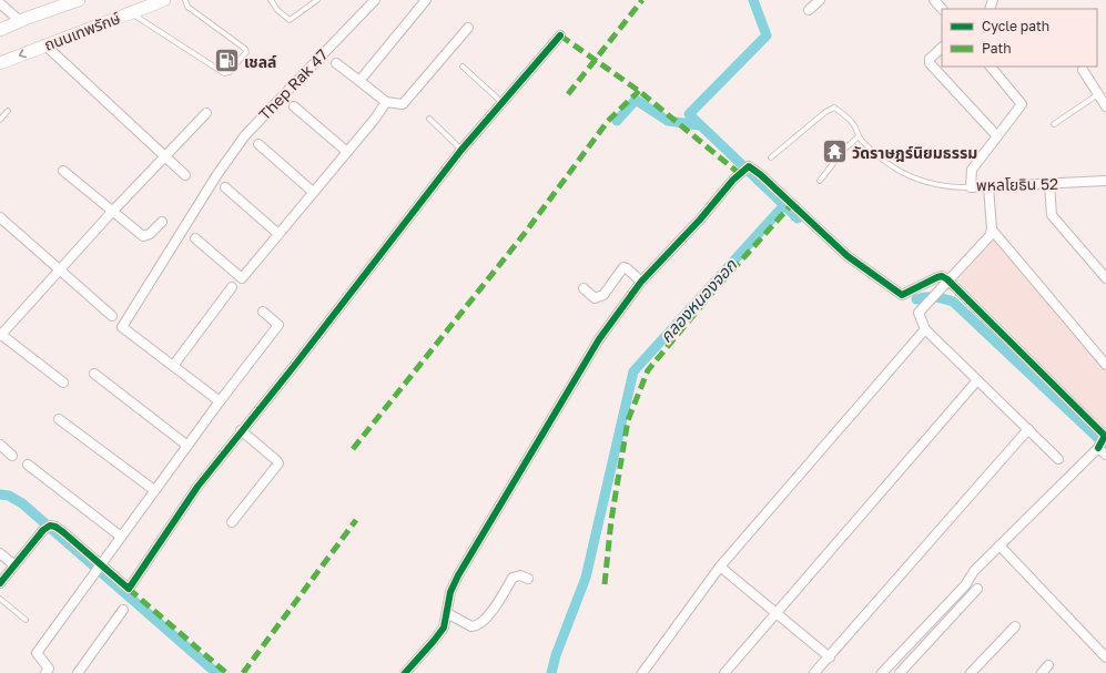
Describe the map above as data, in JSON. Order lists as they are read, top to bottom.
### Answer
{
  "streets": {
    "main road": ["ถนนเทพรักษ์"],
    "street": ["Thep Rak 47", "พหลโยธิน 52"]
  },
  "water": ["คลองหนองจอก"],
  "places": {
    "fuel station": ["เชลล์"],
    "temple": ["วัดราษฎร์นิยมธรรม"]
  },
  "legend": ["Cycle path", "Path"]
}
